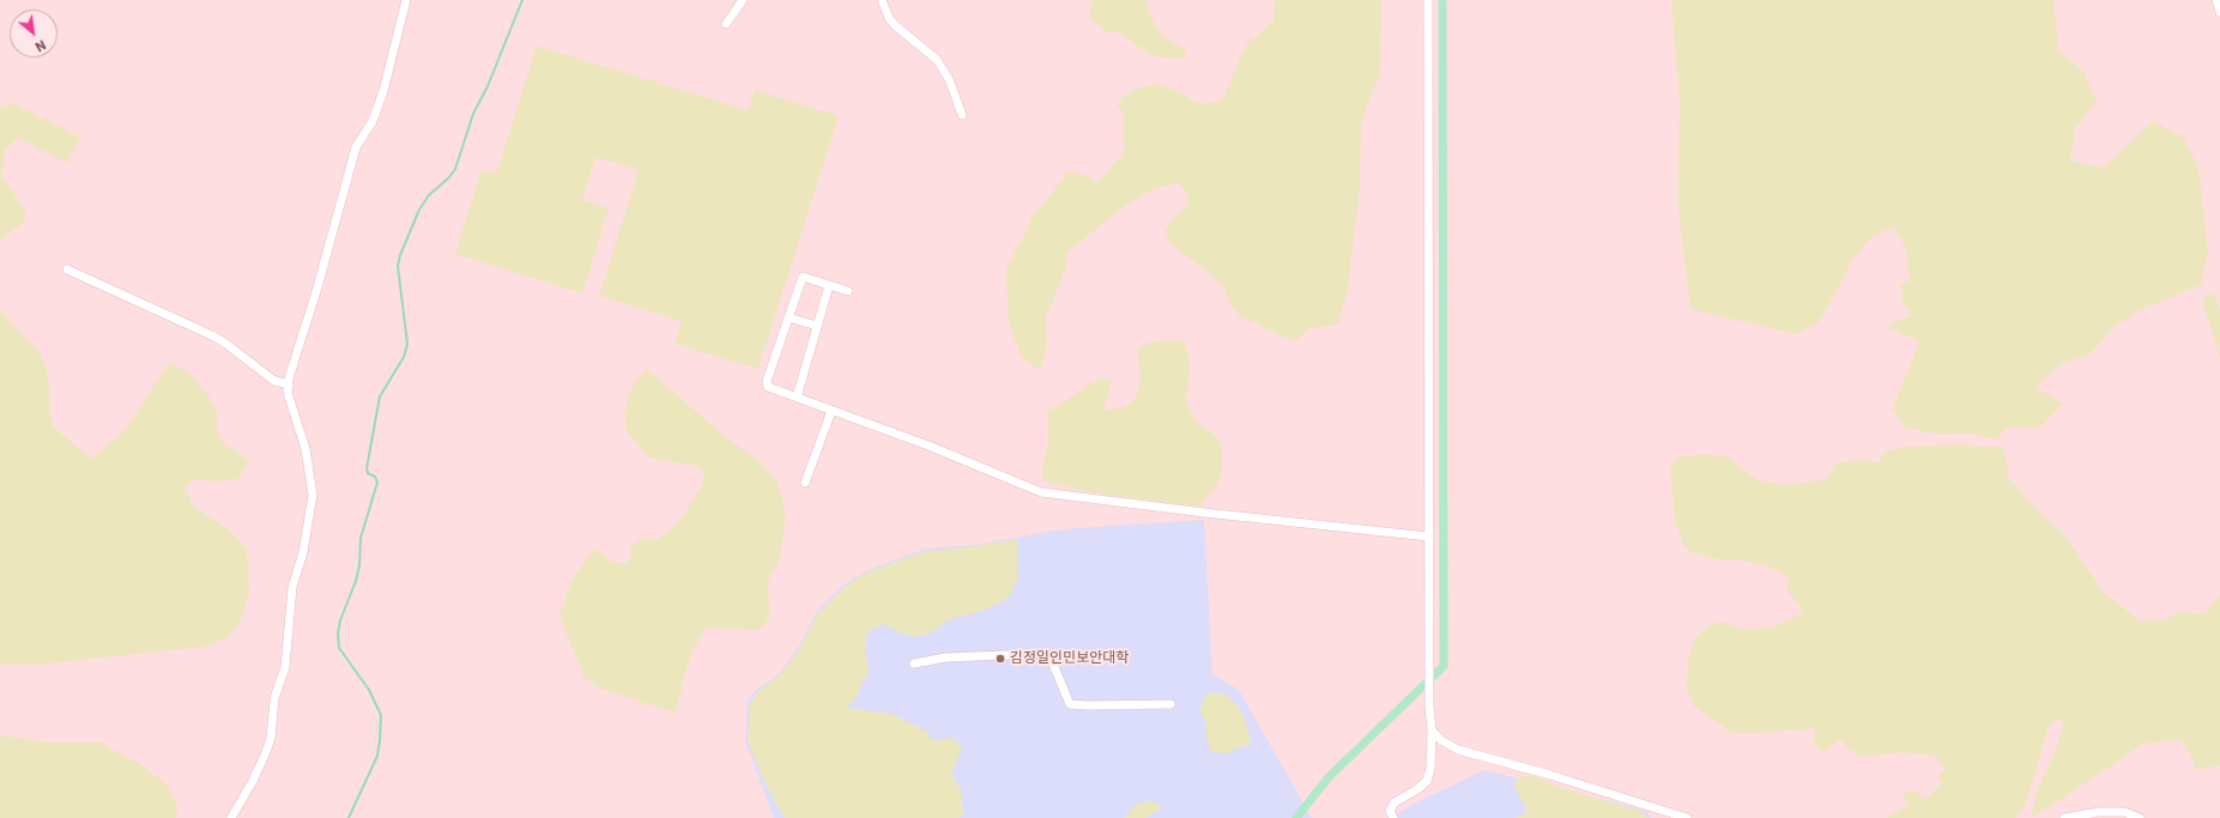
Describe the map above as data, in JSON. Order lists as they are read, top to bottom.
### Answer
{
  "places": ["김정일인민보안대학"],
  "north": "bottom right"
}
